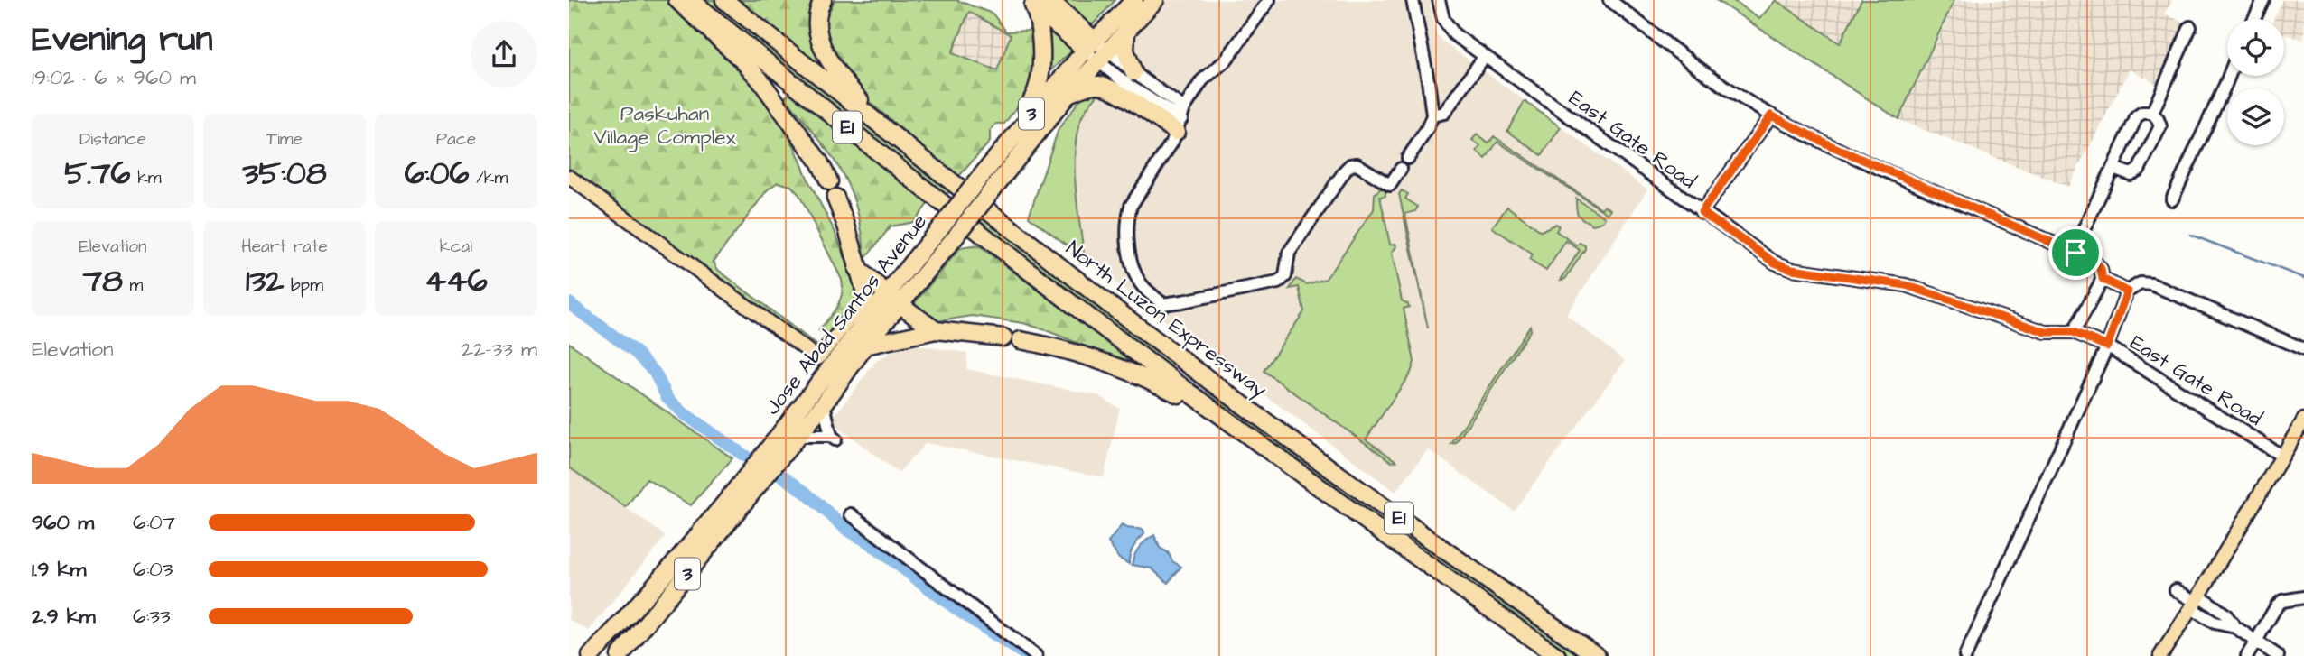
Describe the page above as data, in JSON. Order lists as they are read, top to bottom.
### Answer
{
  "streets": {
    "highway": [
      "3",
      "E1",
      "Jose Abad Santos Avenue",
      "North Luzon Expressway"
    ],
    "street": ["East Gate Road"]
  },
  "parks": ["Paskuhan Village Complex"],
  "page": {
    "heading": ["Evening run", "19:02 · 6 × 960 m"],
    "stats": [
      ["Distance", "5.76 km"],
      ["Time", "35:08"],
      ["Pace", "6:06 /km"],
      ["Elevation", "78 m"],
      ["Heart rate", "132 bpm"],
      ["kcal", "446"]
    ],
    "chart": ["Elevation", "22–33 m"],
    "list": [
      {
        "name": "960 m",
        "note": "6:07"
      },
      {
        "name": "1.9 km",
        "note": "6:03"
      },
      {
        "name": "2.9 km",
        "note": "6:33"
      }
    ]
  }
}
